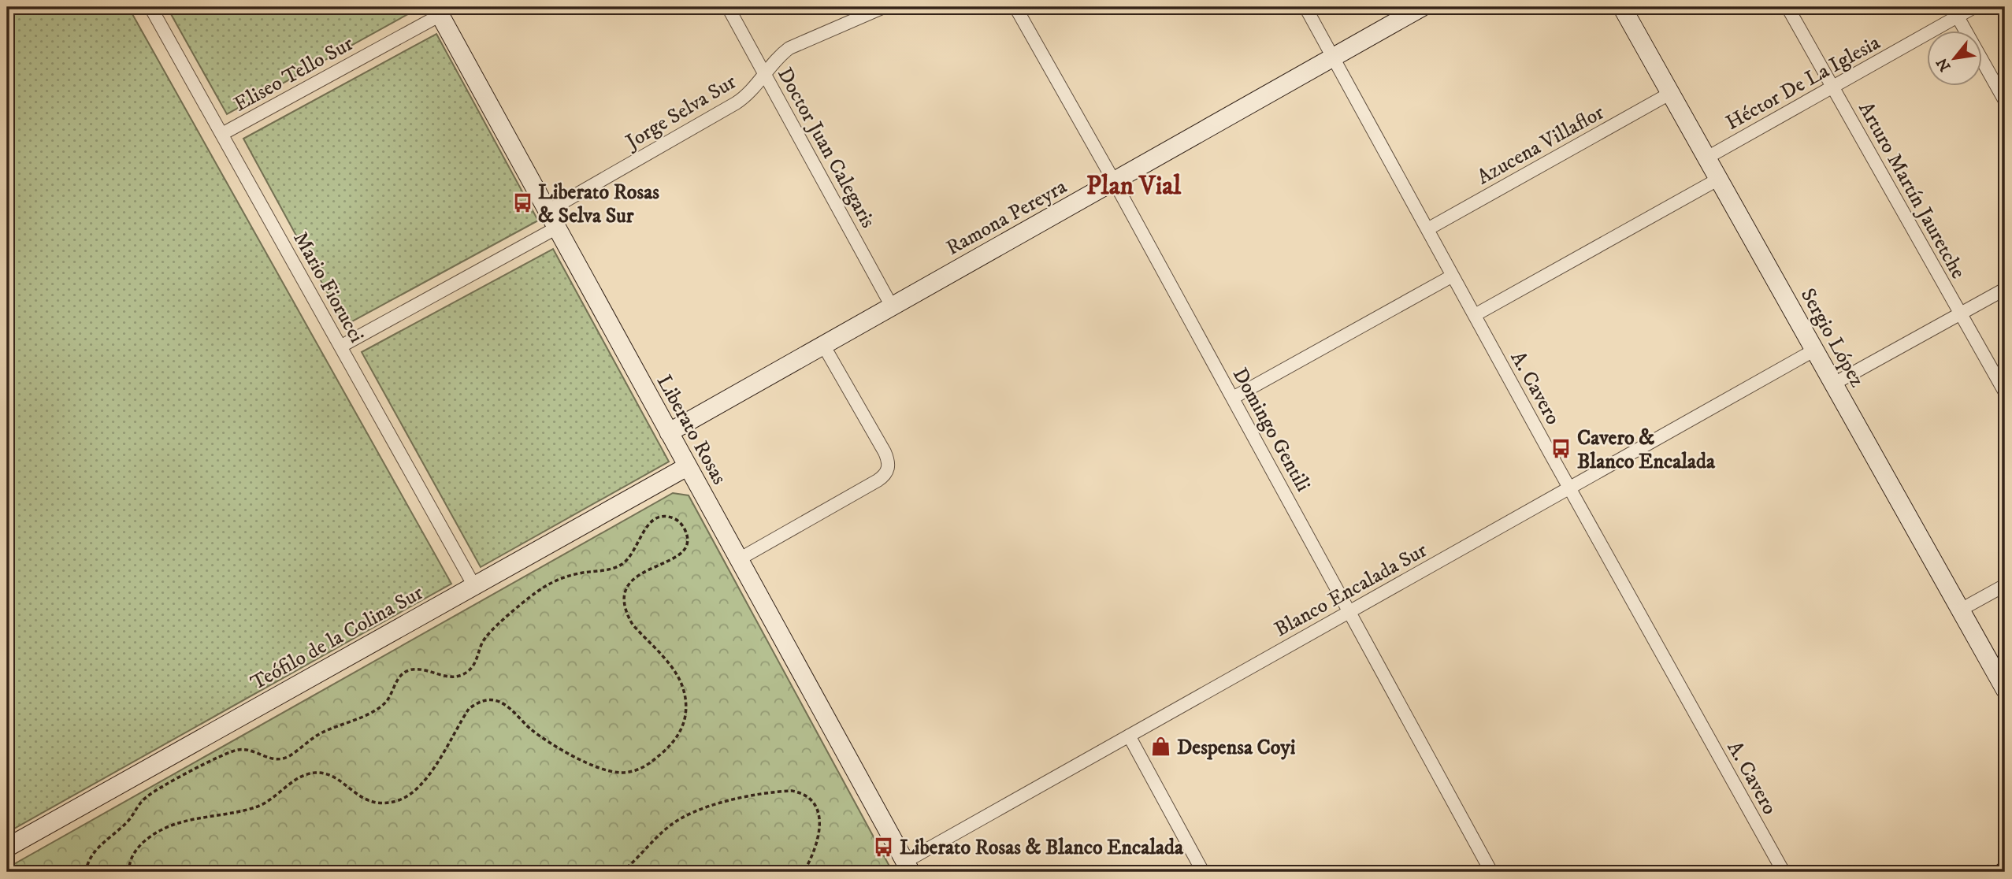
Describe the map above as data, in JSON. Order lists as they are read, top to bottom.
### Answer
{
  "streets": {
    "street": [
      "Eliseo Tello Sur",
      "Héctor De La Iglesia",
      "Jorge Selva Sur",
      "Azucena Villaflor",
      "Doctor Juan Calegaris",
      "Arturo Martín Jauretche",
      "Ramona Pereyra",
      "Mario Fiorucci",
      "Sergio López",
      "A. Cavero",
      "Liberato Rosas",
      "Domingo Gentili",
      "Blanco Encalada Sur",
      "Teófilo de la Colina Sur"
    ]
  },
  "crossings": [
    ["Eliseo Tello Sur", "Mario Fiorucci"],
    ["Eliseo Tello Sur", "Liberato Rosas"],
    ["Héctor De La Iglesia", "Arturo Martín Jauretche"],
    ["Héctor De La Iglesia", "Sergio López"],
    ["Jorge Selva Sur", "Doctor Juan Calegaris"],
    ["Jorge Selva Sur", "Liberato Rosas"],
    ["Azucena Villaflor", "Sergio López"],
    ["Azucena Villaflor", "A. Cavero"],
    ["Doctor Juan Calegaris", "Ramona Pereyra"],
    ["Ramona Pereyra", "A. Cavero"],
    ["Ramona Pereyra", "Liberato Rosas"],
    ["Ramona Pereyra", "Domingo Gentili"],
    ["Mario Fiorucci", "Teófilo de la Colina Sur"],
    ["Sergio López", "Blanco Encalada Sur"],
    ["A. Cavero", "Blanco Encalada Sur"],
    ["Liberato Rosas", "Blanco Encalada Sur"],
    ["Liberato Rosas", "Teófilo de la Colina Sur"],
    ["Domingo Gentili", "Blanco Encalada Sur"]
  ],
  "districts": ["Plan Vial"],
  "places": {
    "bus stop": ["Liberato Rosas & Selva Sur", "Cavero & Blanco Encalada", "Liberato Rosas & Blanco Encalada"],
    "shop": ["Despensa Coyi"]
  },
  "north": "bottom left"
}
